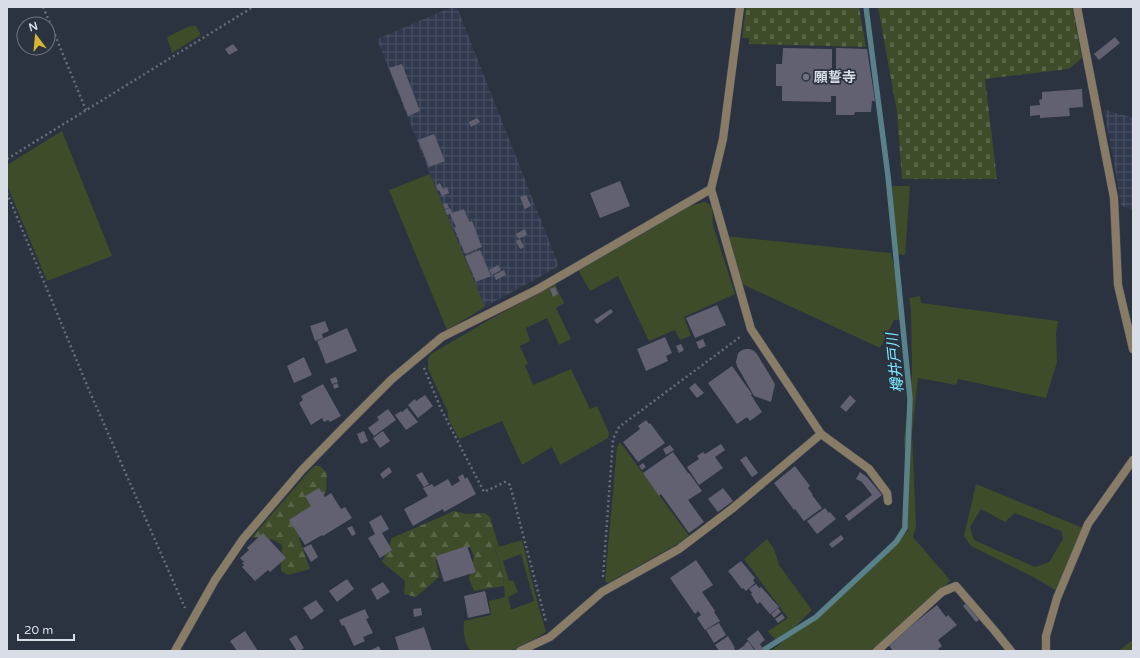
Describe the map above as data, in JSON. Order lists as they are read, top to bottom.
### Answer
{
  "water": ["樽井戸川"],
  "places": ["願誓寺"],
  "scale_bar": "20 m",
  "north": "top"
}
